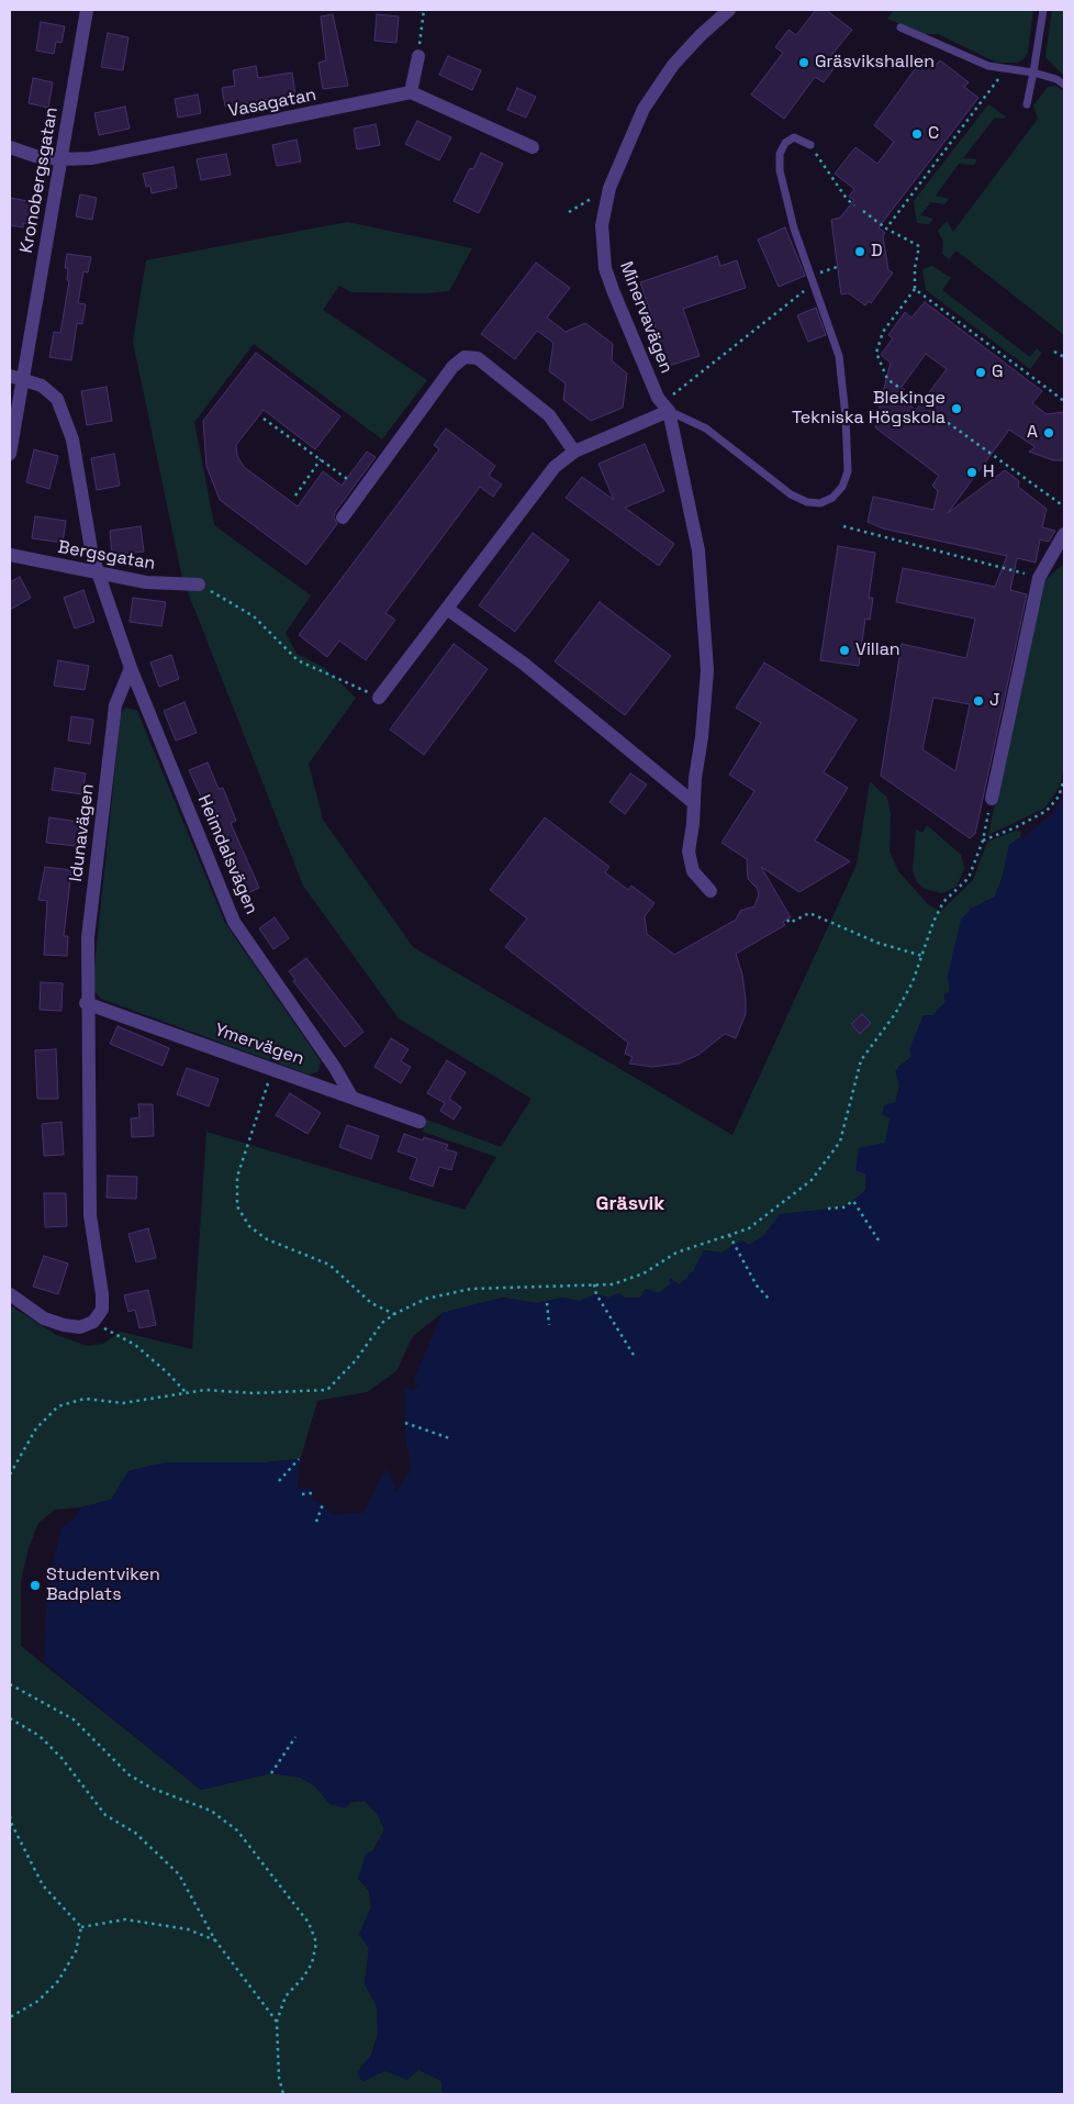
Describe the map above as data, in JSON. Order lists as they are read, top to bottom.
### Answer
{
  "streets": {
    "street": [
      "Vasagatan",
      "Kronobergsgatan",
      "Minervavägen",
      "Bergsgatan",
      "Idunavägen",
      "Heimdalsvägen",
      "Ymervägen"
    ]
  },
  "crossings": [
    ["Vasagatan", "Kronobergsgatan"],
    ["Idunavägen", "Heimdalsvägen"],
    ["Idunavägen", "Ymervägen"],
    ["Heimdalsvägen", "Ymervägen"]
  ],
  "districts": ["Gräsvik"],
  "places": [
    "Gräsvikshallen",
    "C",
    "D",
    "G",
    "Blekinge Tekniska Högskola",
    "A",
    "H",
    "Villan",
    "J",
    "Studentviken Badplats"
  ]
}
